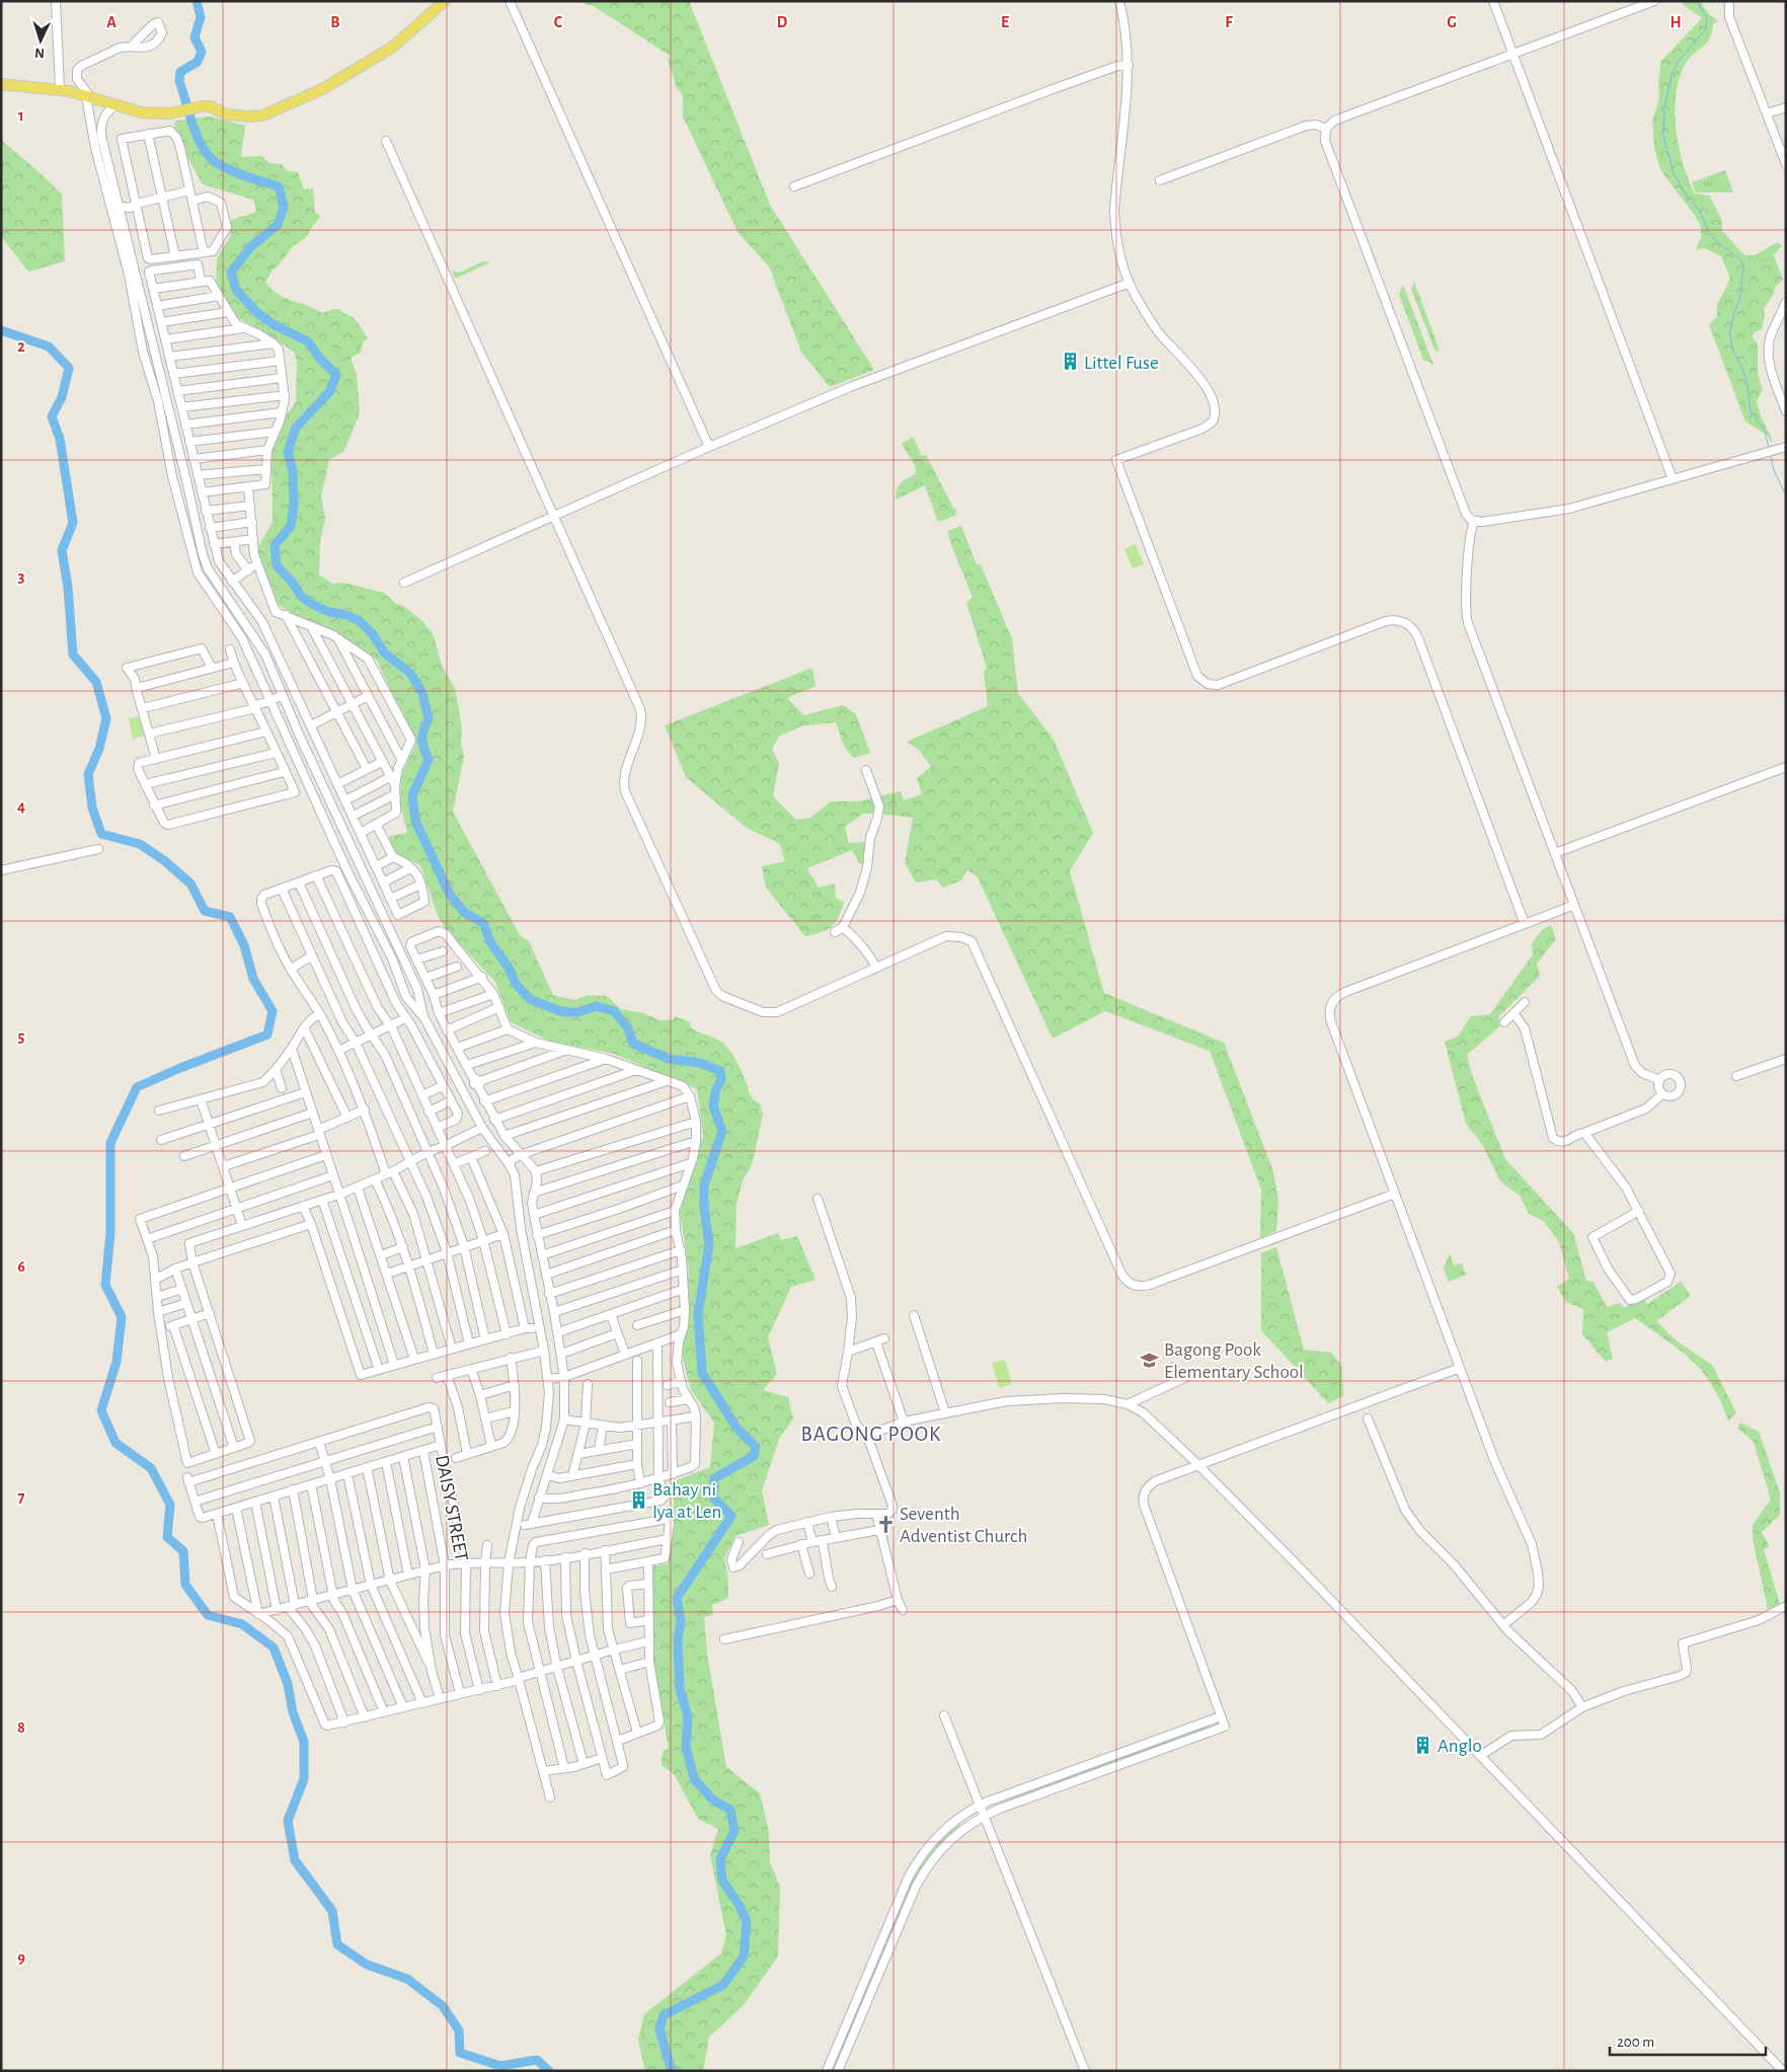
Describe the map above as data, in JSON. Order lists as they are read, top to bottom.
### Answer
{
  "streets": {
    "street": ["DAISY STREET"]
  },
  "districts": ["BAGONG POOK"],
  "places": {
    "building": ["Littel Fuse", "Bahay ni Iya at Len", "Anglo"],
    "school or university": ["Bagong Pook Elementary School"],
    "church": ["Seventh Adventist Church"]
  },
  "scale_bar": "200 m",
  "north": "bottom",
  "grid": {
    "columns": [
      "A",
      "B",
      "C",
      "D",
      "E",
      "F",
      "G",
      "H"
    ],
    "rows": [
      "1",
      "2",
      "3",
      "4",
      "5",
      "6",
      "7",
      "8",
      "9"
    ]
  }
}
